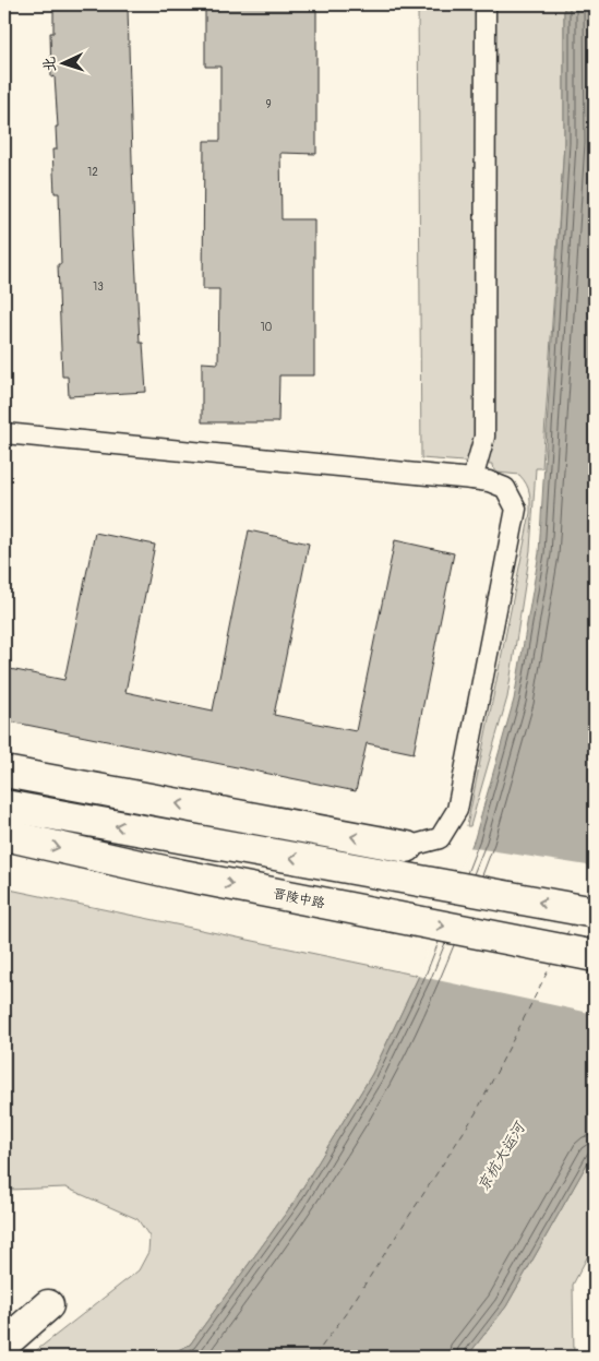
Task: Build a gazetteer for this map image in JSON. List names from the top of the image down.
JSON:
{
  "streets": {
    "main road": ["晋陵中路"]
  },
  "water": ["京杭大运河"],
  "house_numbers": [
    "9",
    "12",
    "13",
    "10"
  ],
  "north": "left"
}
